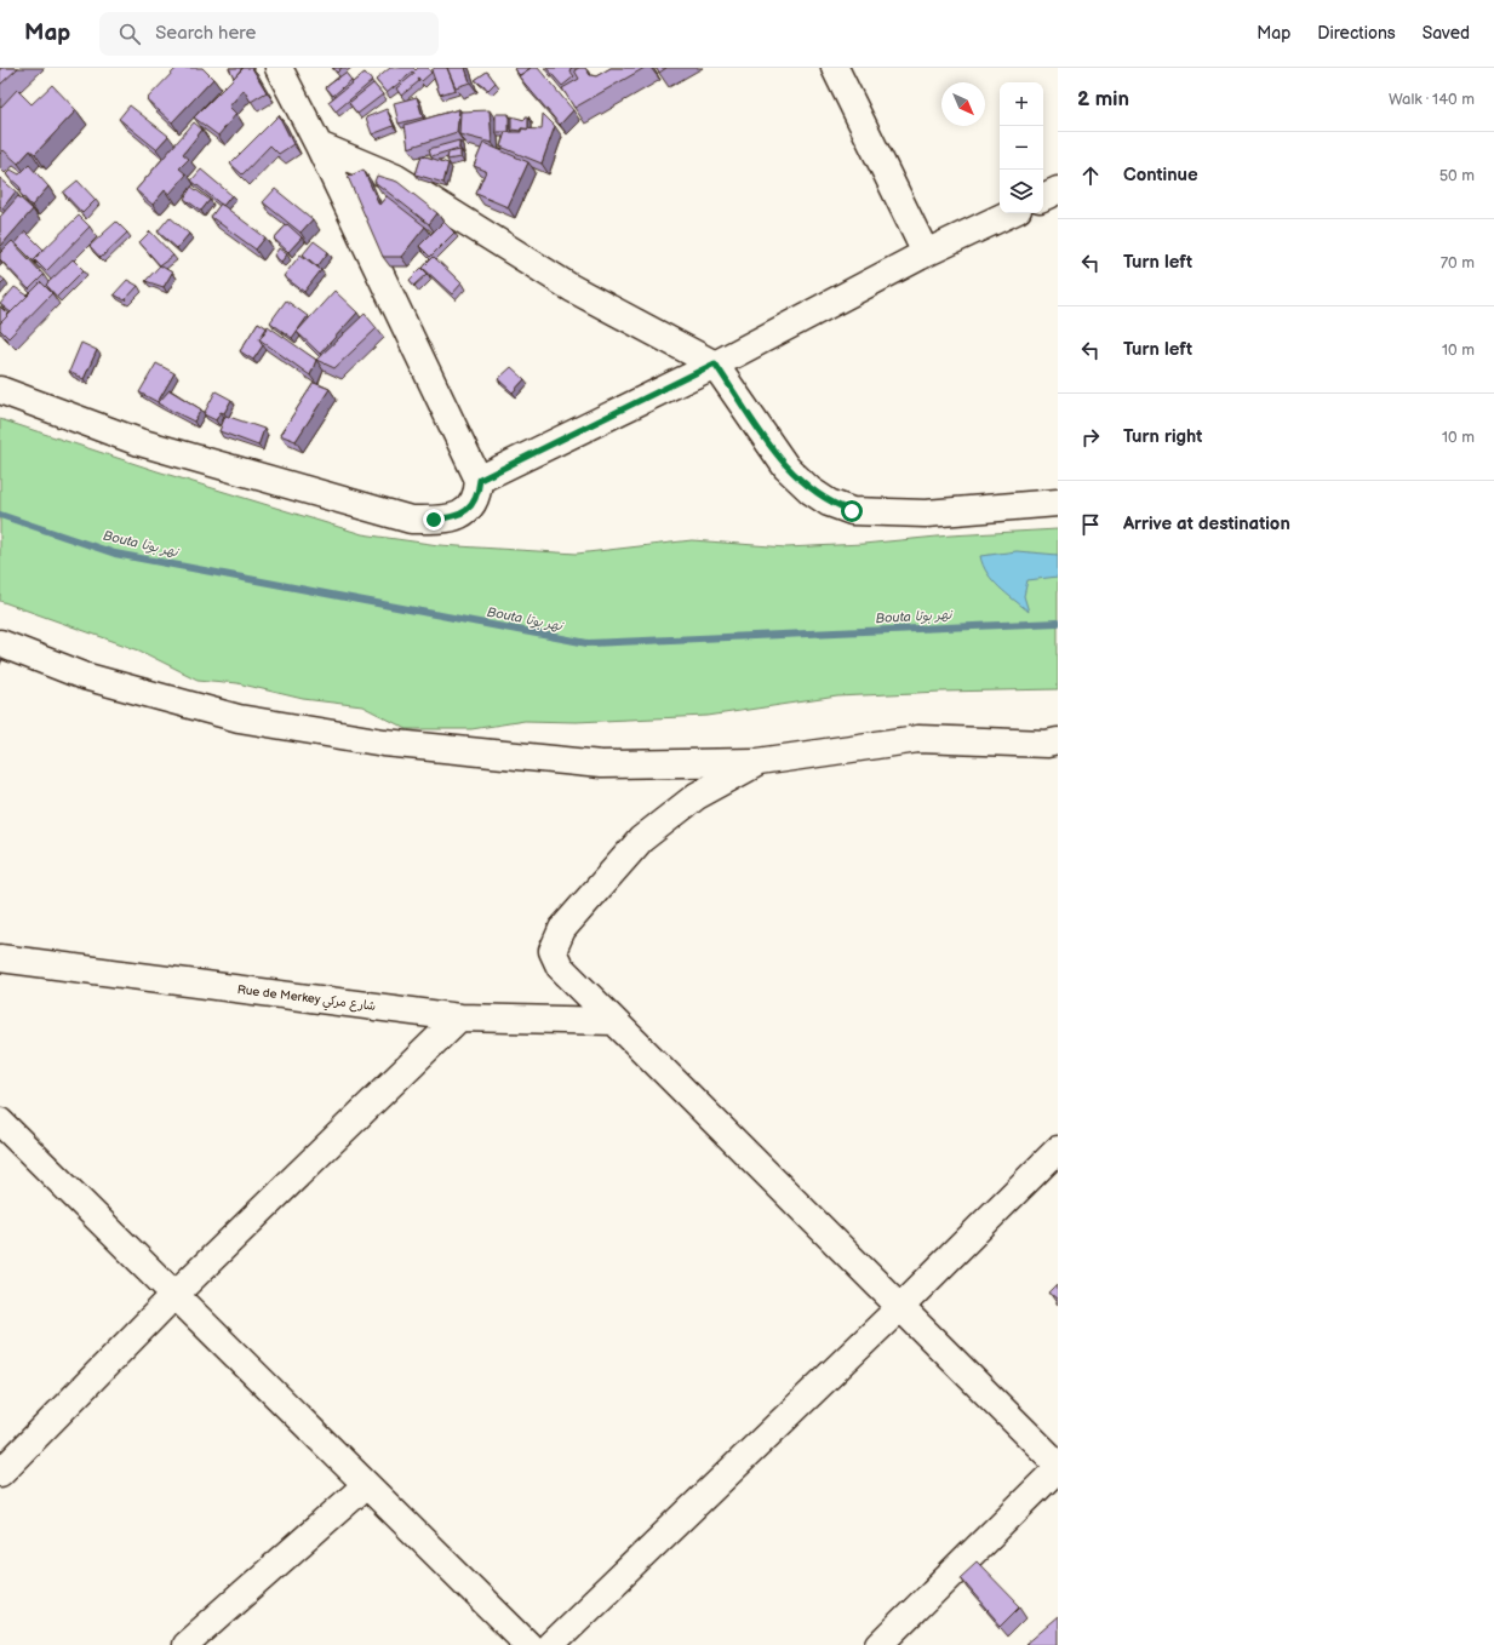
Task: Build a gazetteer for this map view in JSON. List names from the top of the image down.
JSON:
{
  "streets": {
    "street": ["Rue de Merkey شارع مركي"]
  },
  "water": ["Bouta نهر بوتا"],
  "north": "bottom right",
  "page": {
    "header": "Map",
    "search": "Search here",
    "nav": ["Map", "Directions", "Saved"],
    "heading": ["2 min", "Walk · 140 m"],
    "map_buttons": ["+", "−"],
    "list": [
      ["Continue", "50 m"],
      ["Turn left", "70 m"],
      ["Turn left", "10 m"],
      ["Turn right", "10 m"],
      "Arrive at destination"
    ]
  }
}
